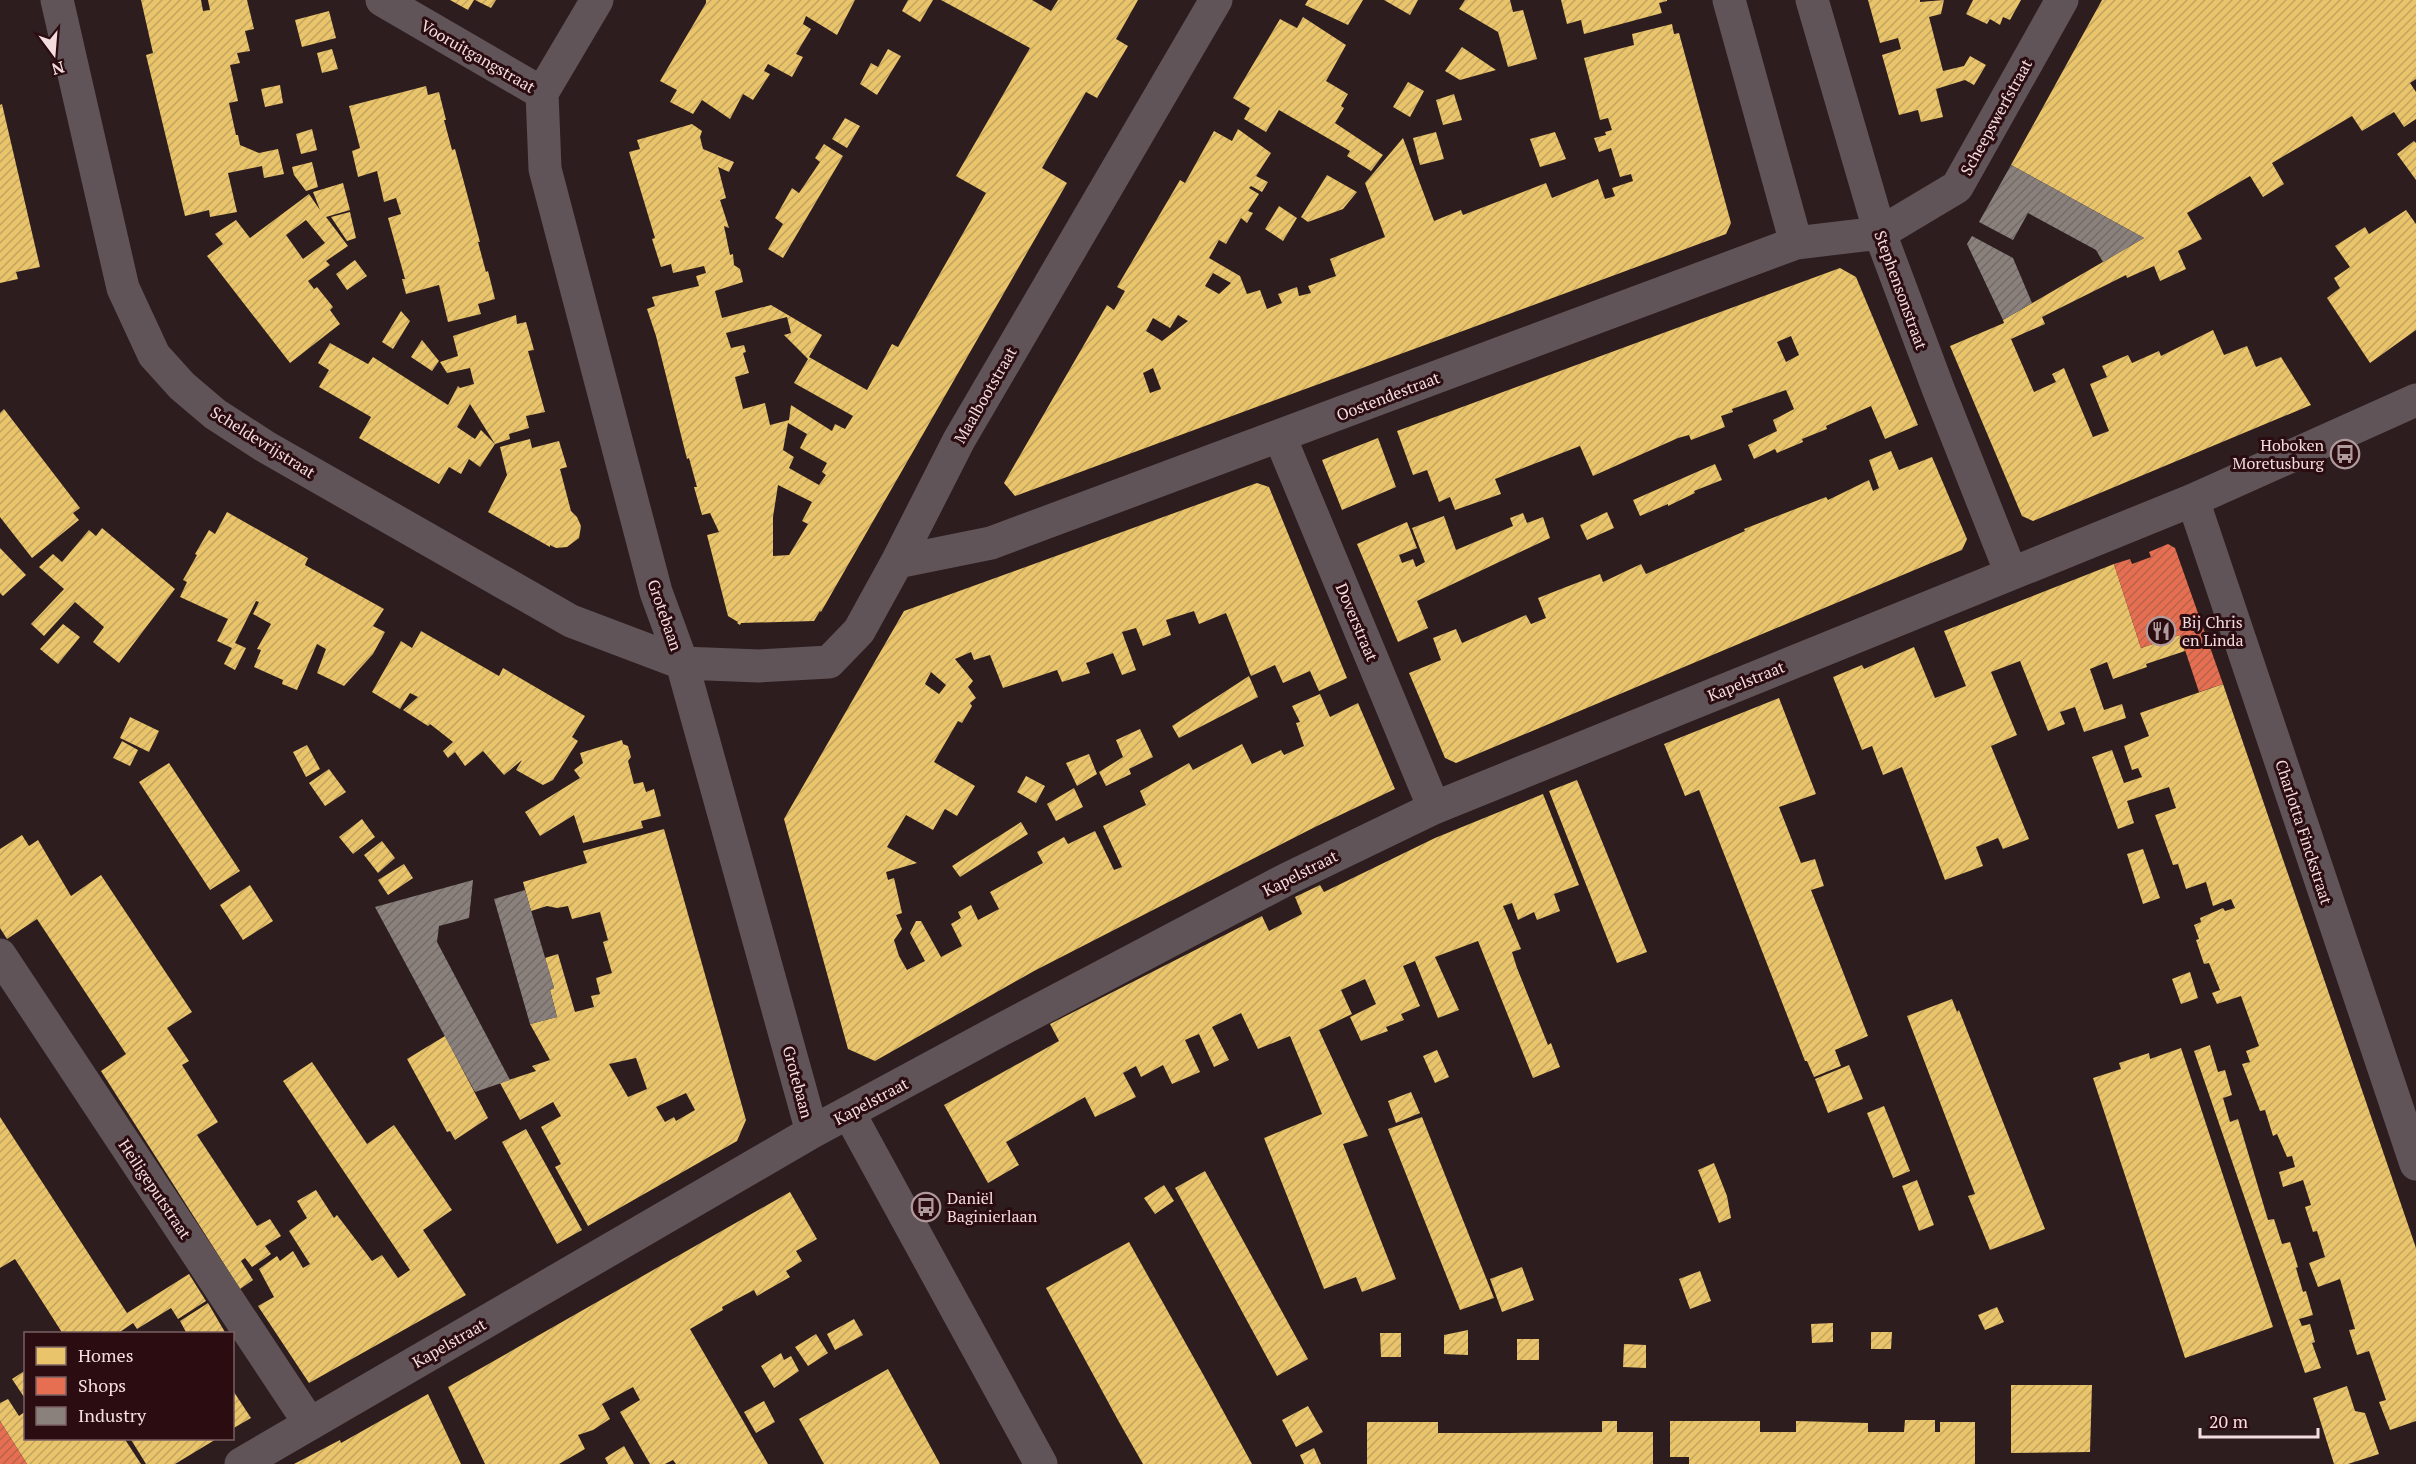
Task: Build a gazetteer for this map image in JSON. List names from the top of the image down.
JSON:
{
  "streets": {
    "street": [
      "Vooruitgangstraat",
      "Scheepswerfstraat",
      "Stephensonstraat",
      "Maalbootstraat",
      "Oostendestraat",
      "Scheldevrijstraat",
      "Grotebaan",
      "Doverstraat",
      "Kapelstraat",
      "Charlotta Finckstraat",
      "Heiligeputstraat"
    ]
  },
  "crossings": [
    ["Vooruitgangstraat", "Grotebaan"],
    ["Scheepswerfstraat", "Stephensonstraat"],
    ["Scheepswerfstraat", "Oostendestraat"],
    ["Stephensonstraat", "Oostendestraat"],
    ["Stephensonstraat", "Kapelstraat"],
    ["Maalbootstraat", "Oostendestraat"],
    ["Maalbootstraat", "Scheldevrijstraat"],
    ["Maalbootstraat", "Grotebaan"],
    ["Oostendestraat", "Doverstraat"],
    ["Scheldevrijstraat", "Grotebaan"],
    ["Grotebaan", "Kapelstraat"],
    ["Doverstraat", "Kapelstraat"],
    ["Kapelstraat", "Charlotta Finckstraat"],
    ["Kapelstraat", "Heiligeputstraat"]
  ],
  "places": {
    "bus stop": ["Hoboken Moretusburg", "Daniël Baginierlaan"],
    "restaurant": ["Bij Chris en Linda"]
  },
  "legend": ["Homes", "Shops", "Industry"],
  "scale_bar": "20 m",
  "north": "bottom"
}
